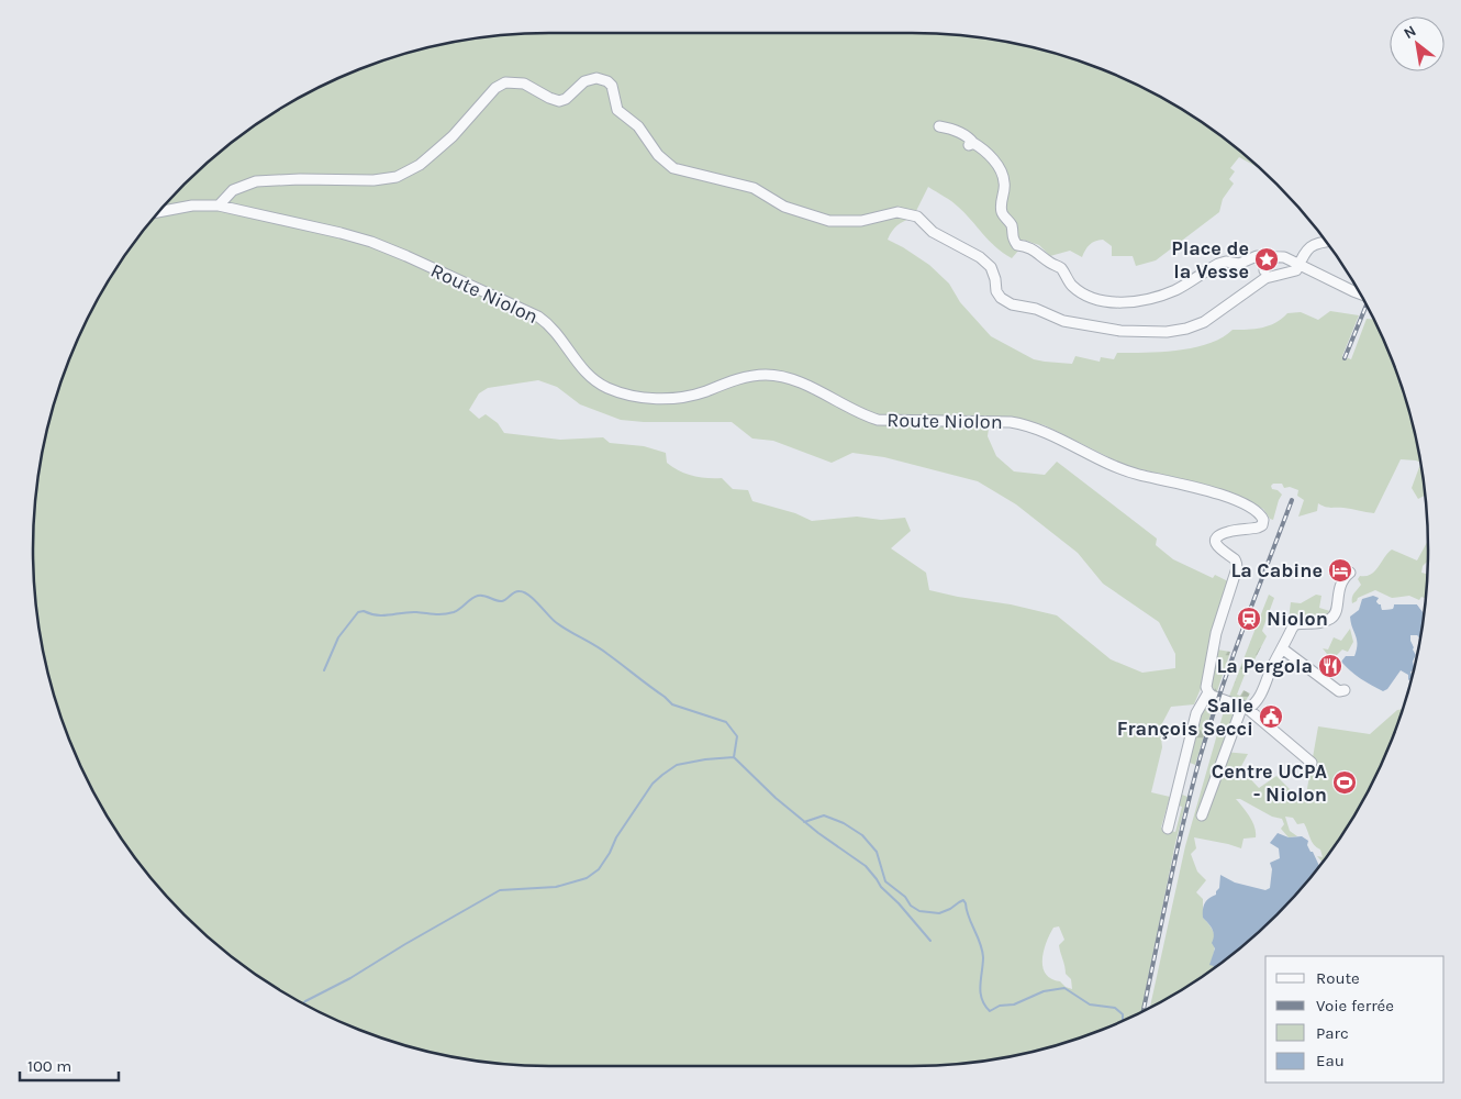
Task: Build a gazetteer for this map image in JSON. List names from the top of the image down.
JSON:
{
  "streets": {
    "street": ["Route Niolon"]
  },
  "places": {
    "place": ["Place de la Vesse"],
    "hotel": ["La Cabine"],
    "station": ["Niolon"],
    "restaurant": ["La Pergola"],
    "public building": ["Salle François Secci"],
    "sports": ["Centre UCPA - Niolon"]
  },
  "legend": [
    "Route",
    "Voie ferrée",
    "Parc",
    "Eau"
  ],
  "scale_bar": "100 m",
  "north": "top left"
}
